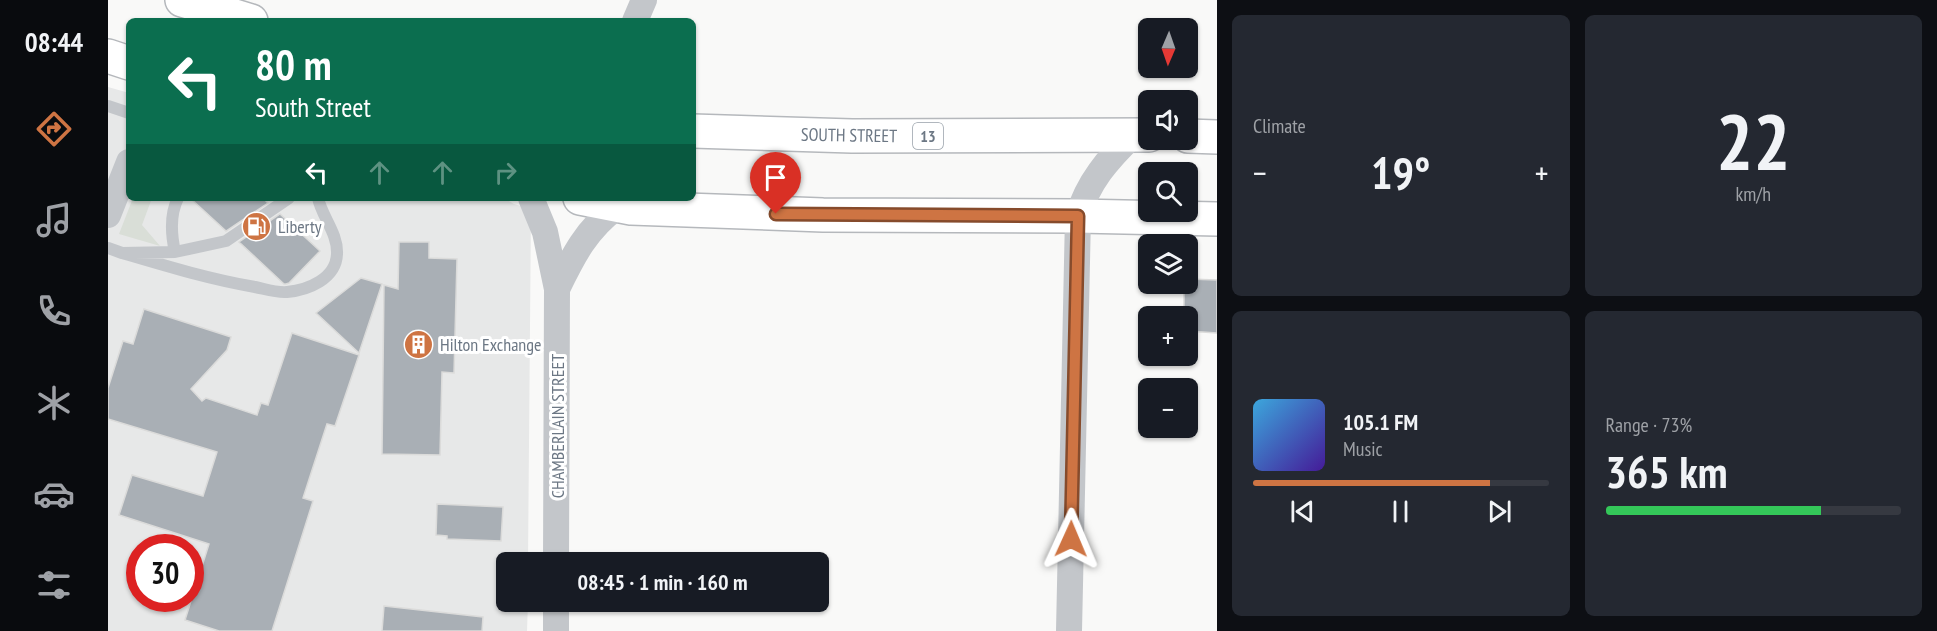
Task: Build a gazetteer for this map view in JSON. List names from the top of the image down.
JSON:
{
  "streets": {
    "main road": ["SOUTH STREET", "13"],
    "street": ["CHAMBERLAIN STREET"]
  },
  "places": {
    "fuel station": ["Liberty"],
    "building": ["Hilton Exchange"]
  },
  "north": "bottom",
  "page": {
    "tabs": "08:44",
    "tile": [
      "Climate",
      ["22", "km/h"],
      ["Range · 73%", "365 km"]
    ],
    "map_buttons": ["+", "−"],
    "turn": ["80 m", "South Street"],
    "heat": ["−", "19°", "+"],
    "song": ["105.1 FM", "Music"],
    "limit": "30",
    "trip": "08:45 · 1 min · 160 m"
  }
}
